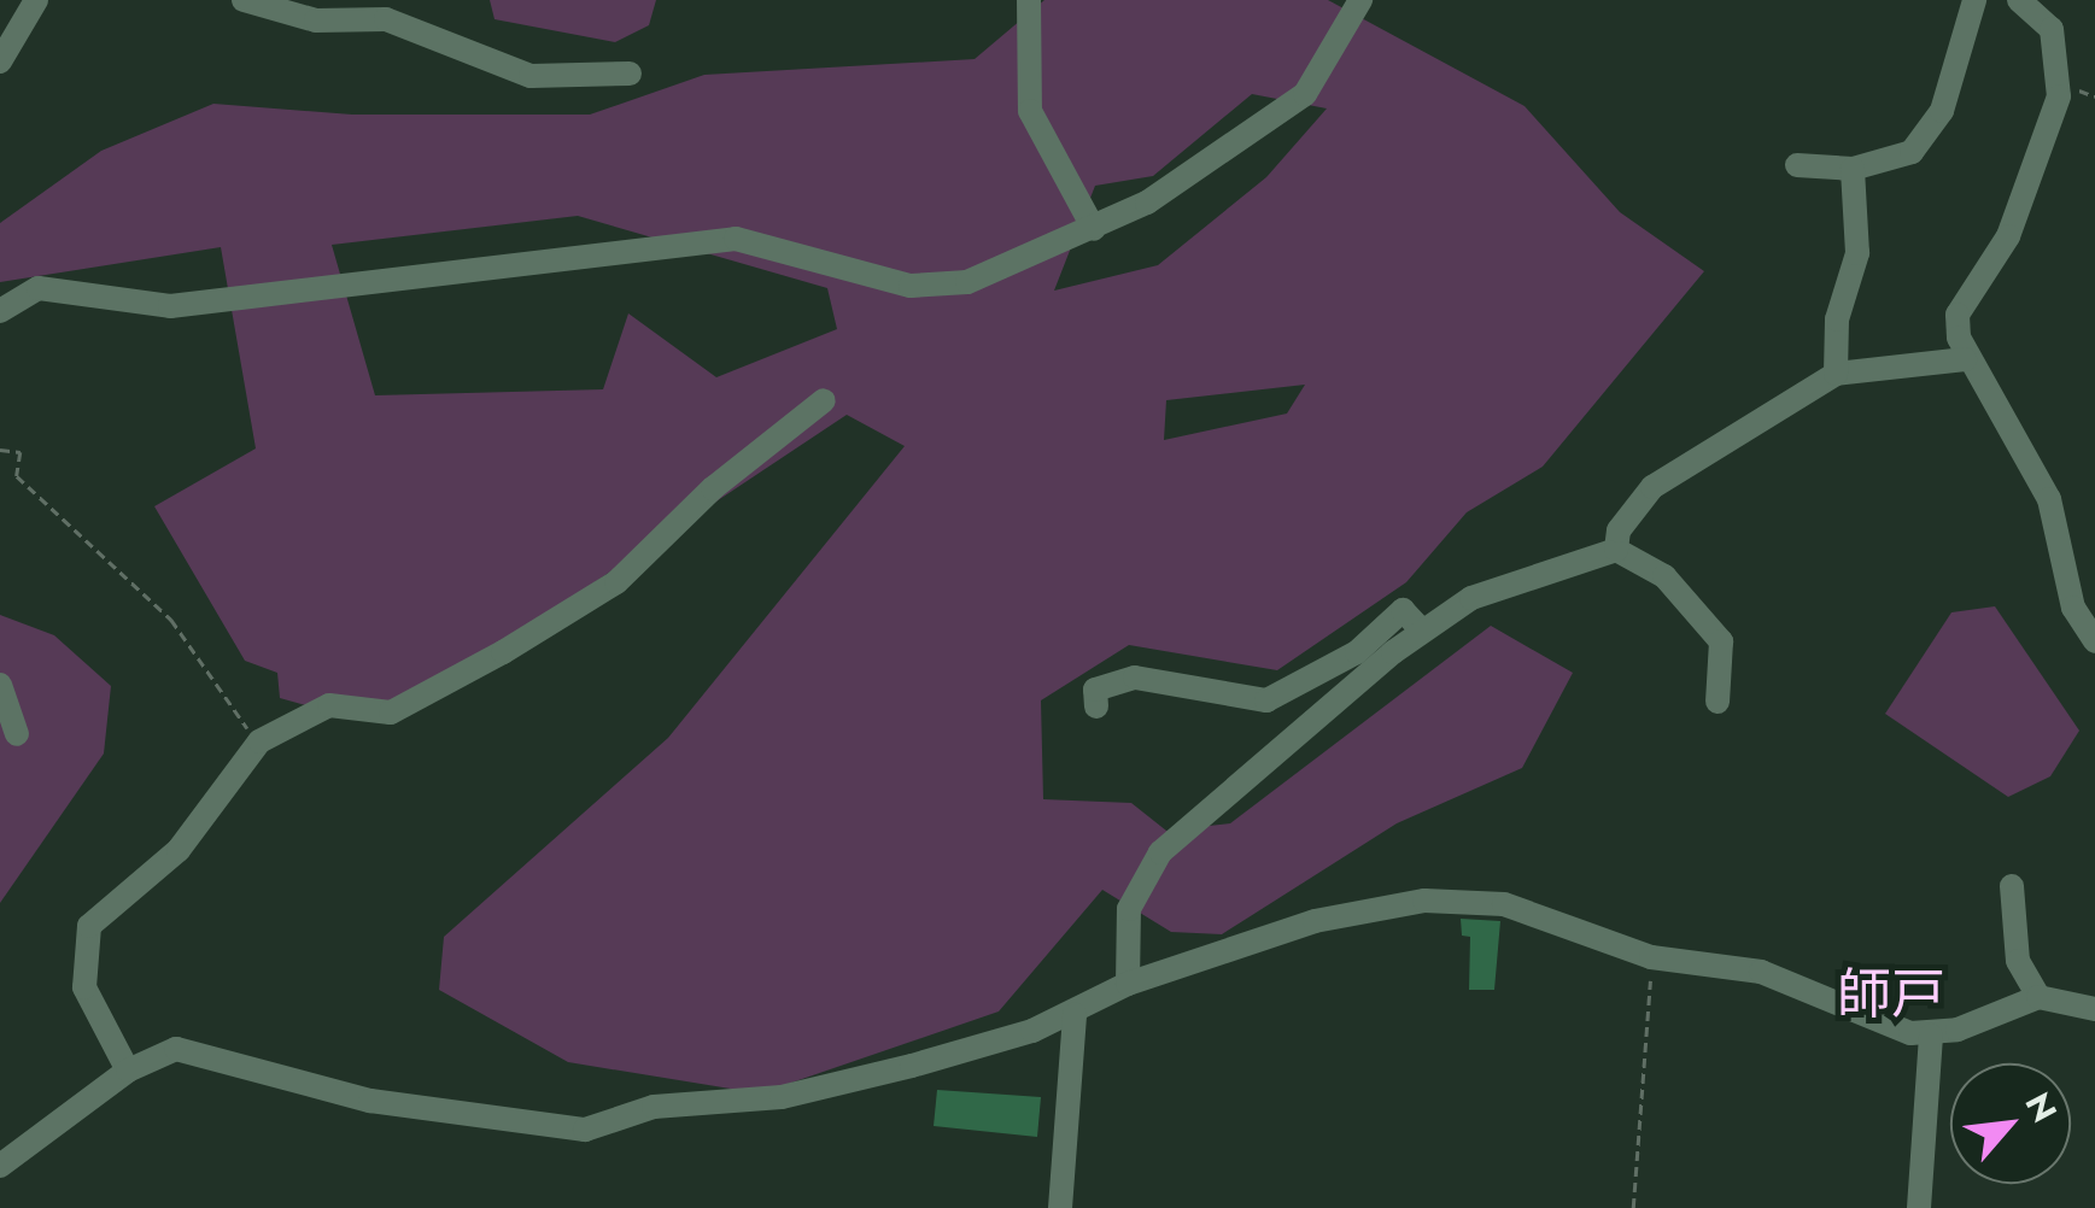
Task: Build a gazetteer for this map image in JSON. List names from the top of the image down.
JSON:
{
  "districts": ["師戸"],
  "north": "top right"
}
